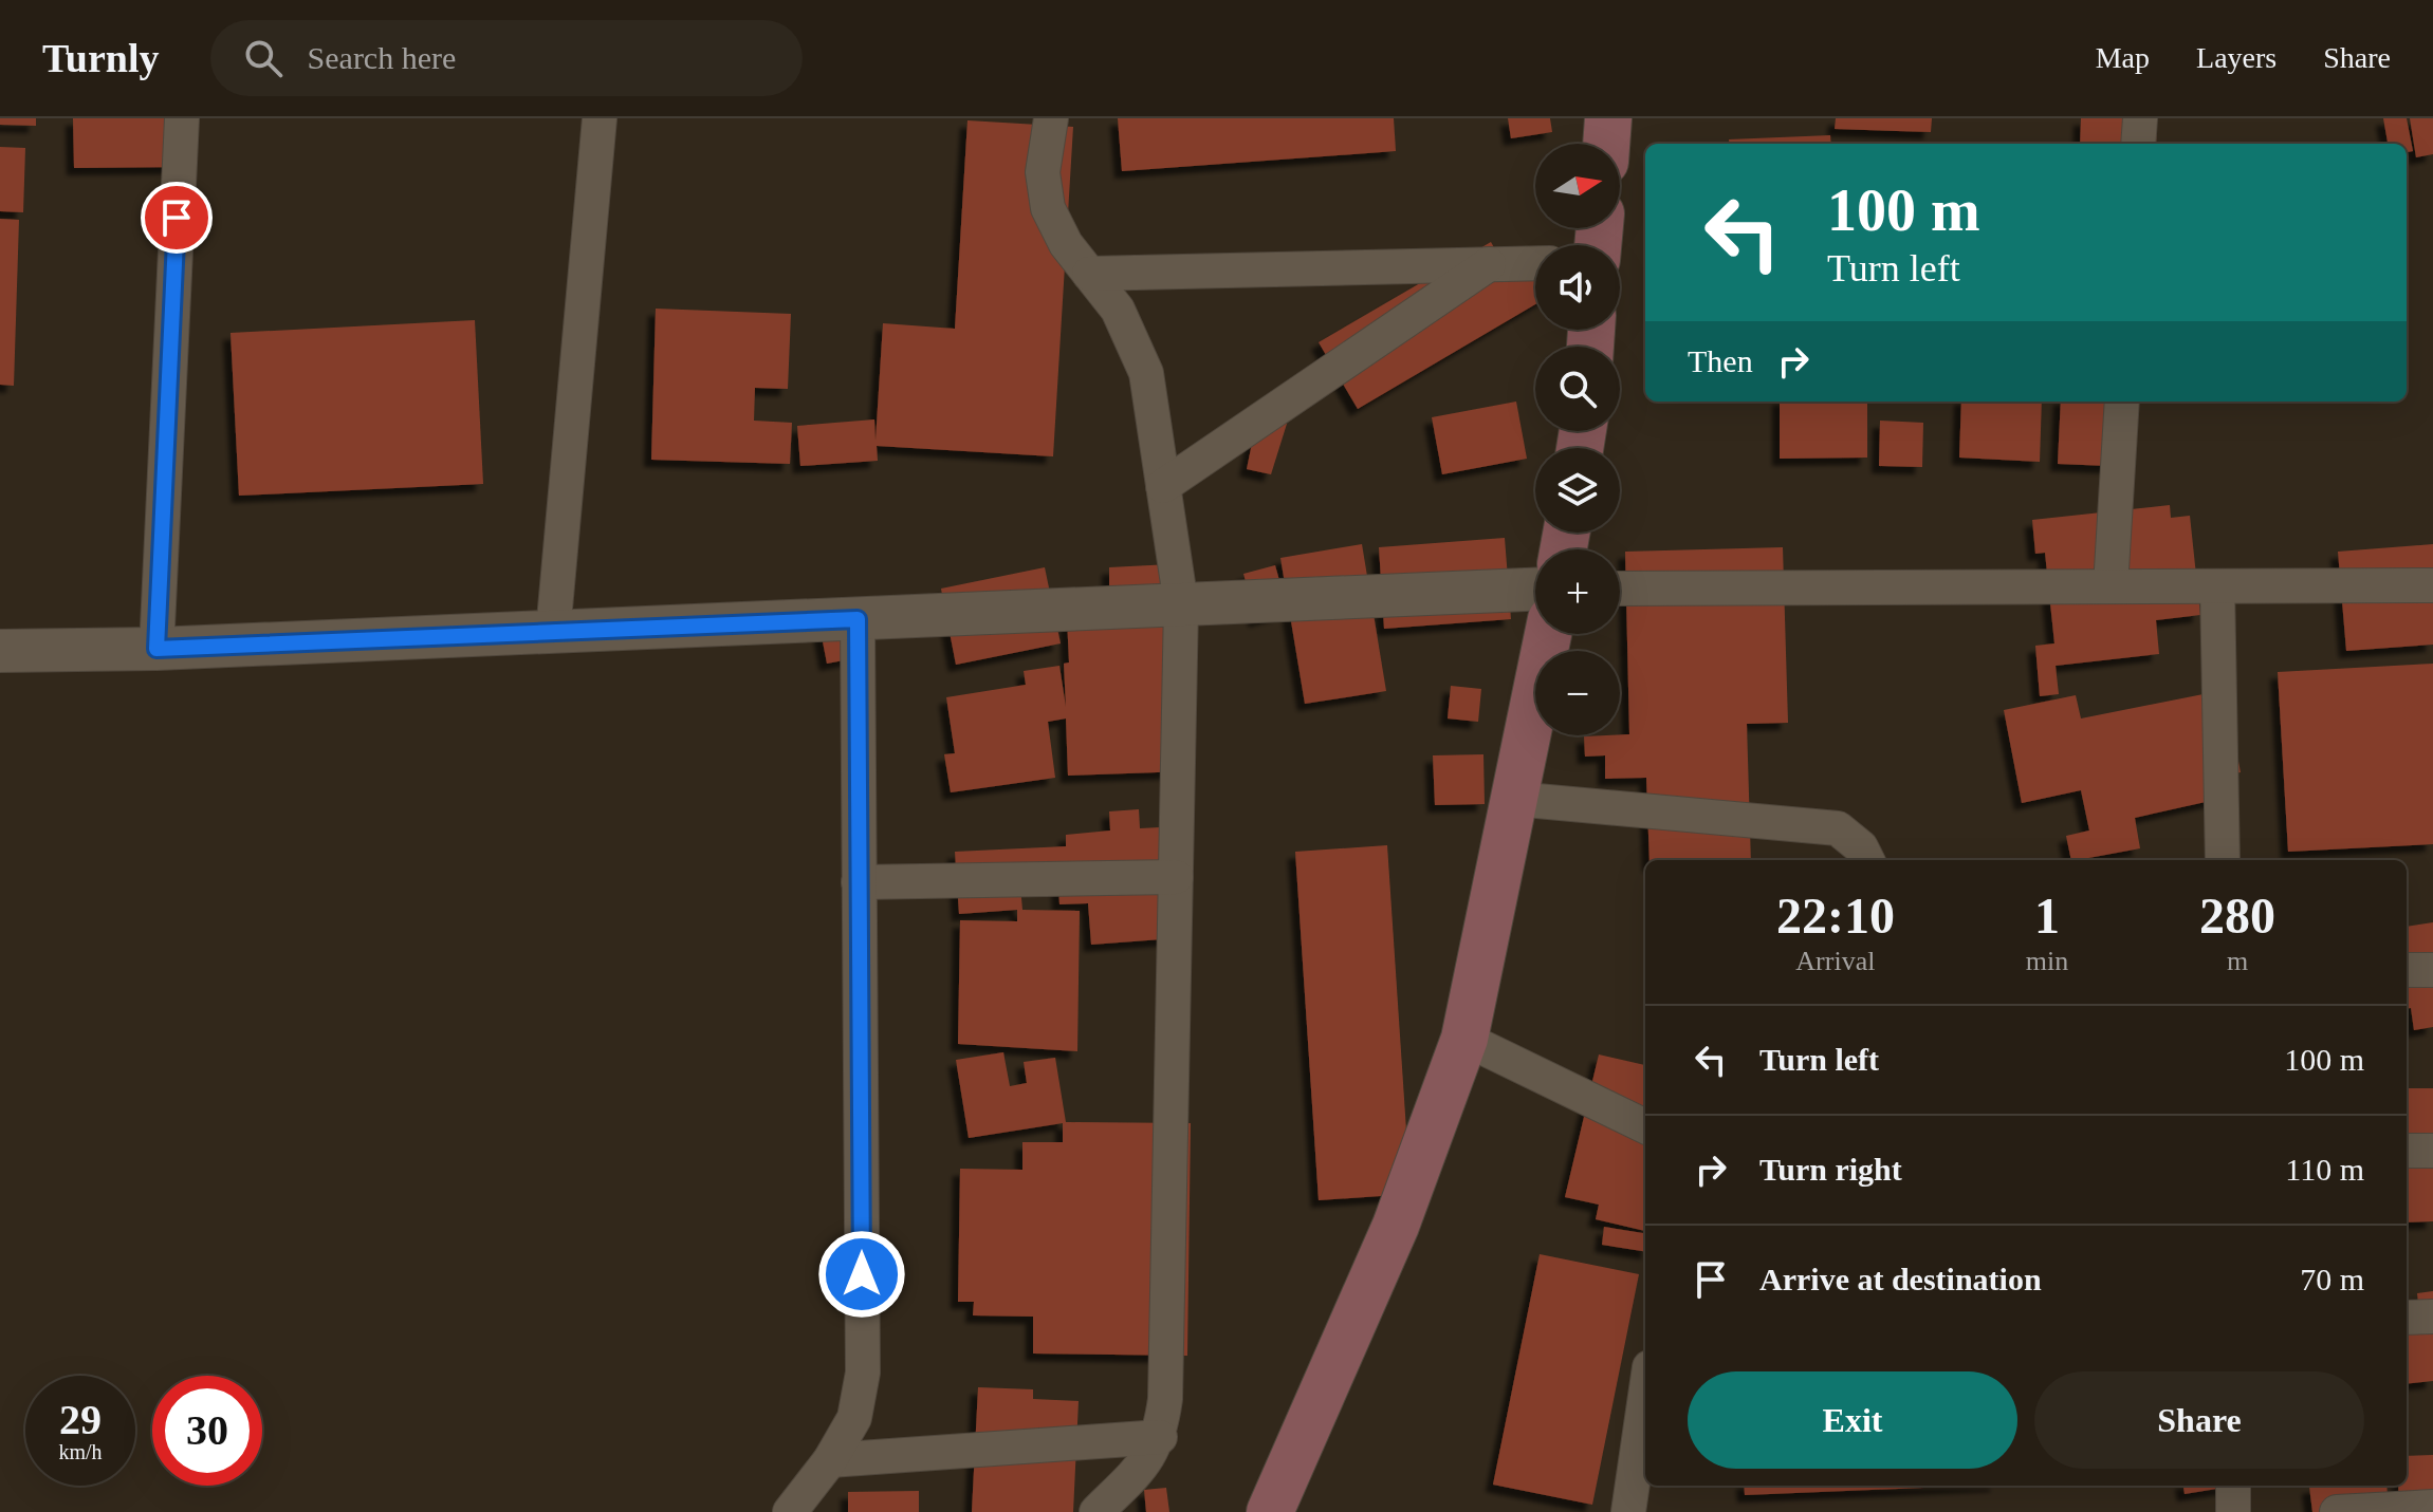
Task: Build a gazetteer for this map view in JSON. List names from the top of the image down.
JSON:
{
  "north": "right",
  "page": {
    "header": "Turnly",
    "search": "Search here",
    "nav": ["Map", "Layers", "Share"],
    "map_buttons": ["+", "−"],
    "turn": ["100 m", "Turn left"],
    "then": "Then",
    "eta": [
      "22:10",
      "Arrival",
      "1",
      "min",
      "280",
      "m"
    ],
    "list": [
      {
        "name": "Turn left",
        "value": "100 m"
      },
      {
        "name": "Turn right",
        "value": "110 m"
      },
      {
        "name": "Arrive at destination",
        "value": "70 m"
      }
    ],
    "buttons": ["Exit", "Share"],
    "speed": "29 km/h",
    "limit": "30"
  }
}
